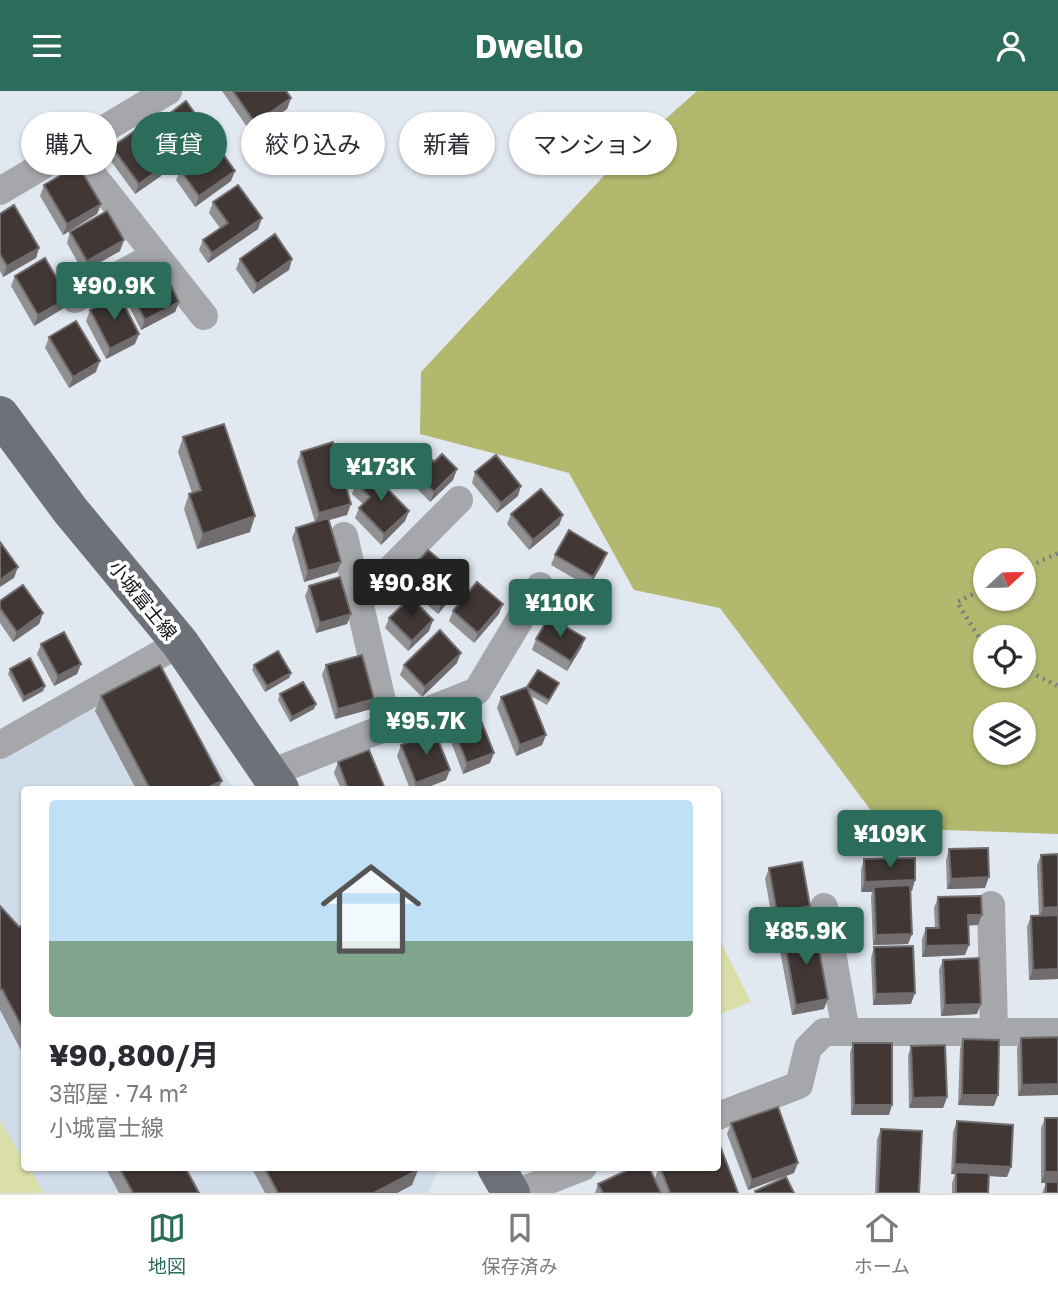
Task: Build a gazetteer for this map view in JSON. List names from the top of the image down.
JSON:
{
  "streets": {
    "main road": ["小城富士線"]
  },
  "north": "right",
  "page": {
    "header": "Dwello",
    "chip": [
      "購入",
      "賃貸",
      "絞り込み",
      "新着",
      "マンション"
    ],
    "price": [
      "¥90.9K",
      "¥173K",
      "¥90.8K",
      "¥110K",
      "¥95.7K",
      "¥109K",
      "¥85.9K"
    ],
    "list": [
      {
        "name": "¥90,800/月",
        "note": "3部屋 · 74 m² · 小城富士線"
      }
    ],
    "tabs": ["地図", "保存済み", "ホーム"]
  }
}
